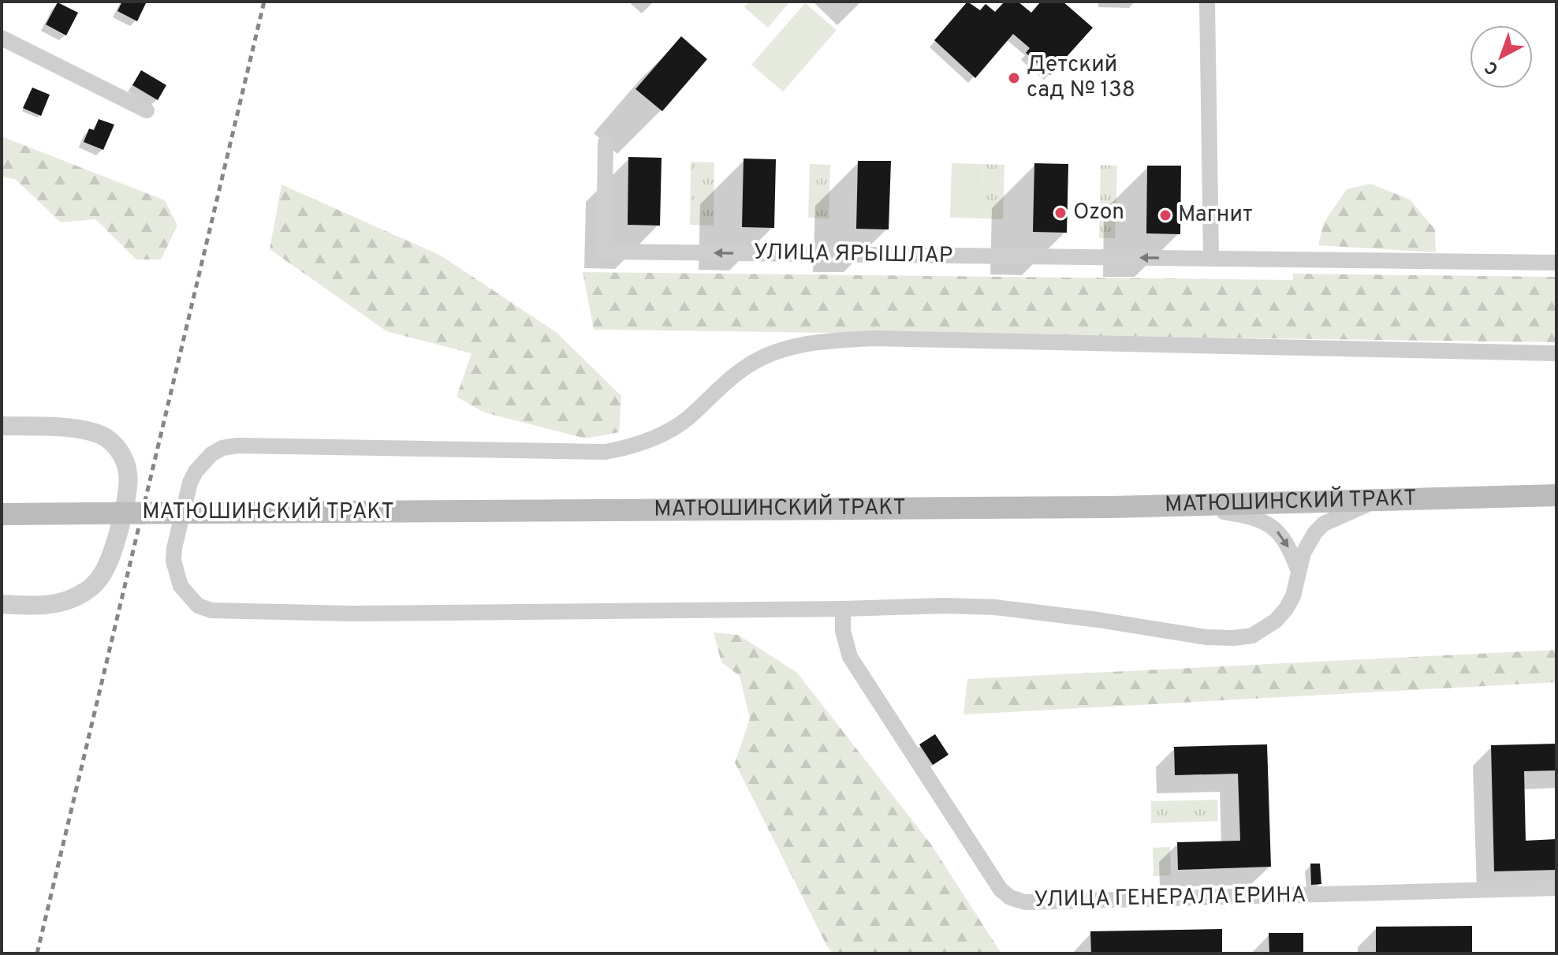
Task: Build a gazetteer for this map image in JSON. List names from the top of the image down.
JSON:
{
  "streets": {
    "main road": ["МАТЮШИНСКИЙ ТРАКТ"],
    "street": ["УЛИЦА ЯРЫШЛАР", "УЛИЦА ГЕНЕРАЛА ЕРИНА"]
  },
  "one_way": ["УЛИЦА ЯРЫШЛАР"],
  "places": ["Детский сад № 138", "Ozon", "Магнит"],
  "north": "bottom left"
}
